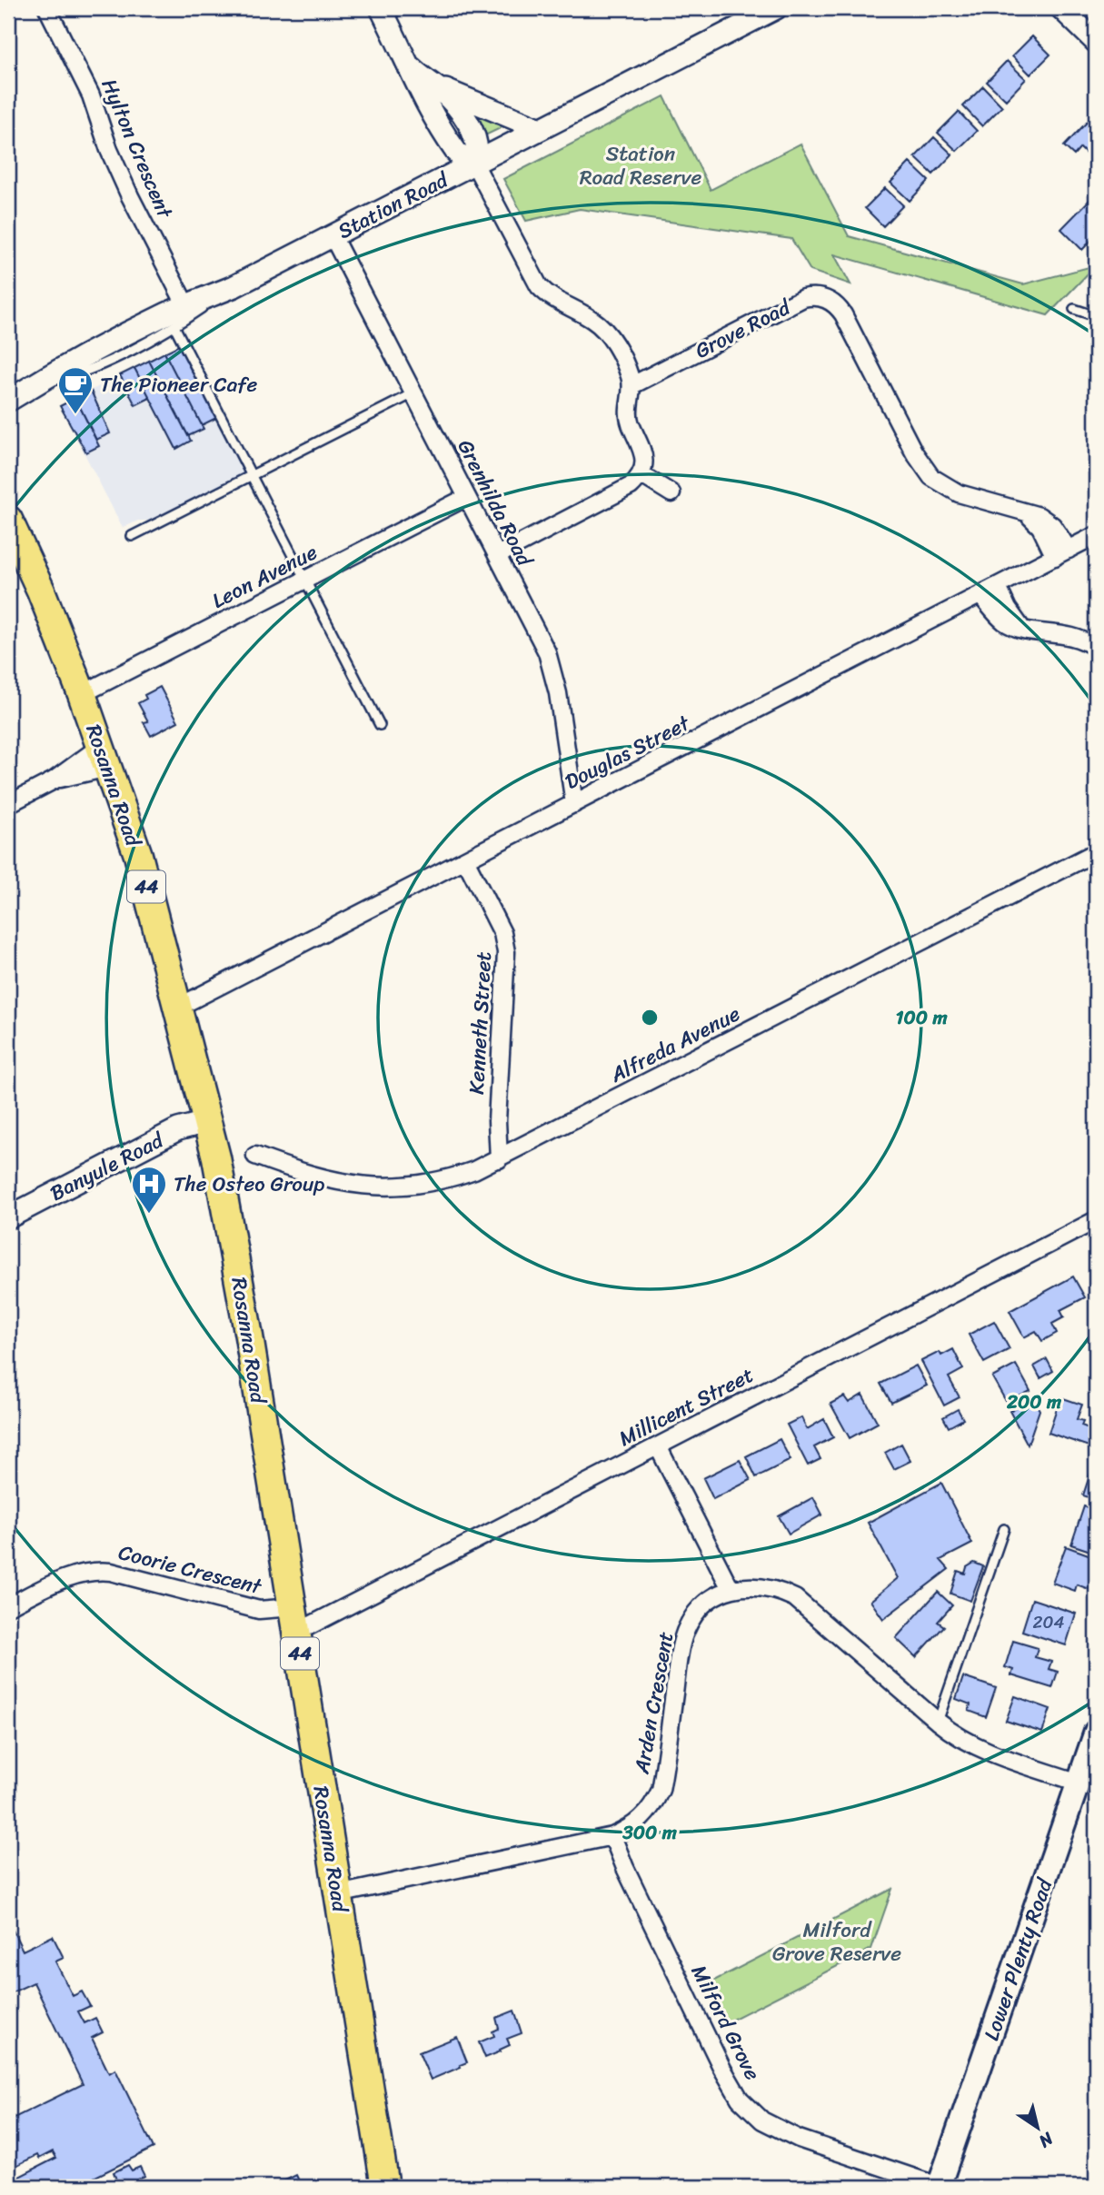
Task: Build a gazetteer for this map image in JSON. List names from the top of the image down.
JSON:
{
  "streets": {
    "highway": ["Rosanna Road", "44"],
    "main road": ["Lower Plenty Road"],
    "street": [
      "Hylton Crescent",
      "Station Road",
      "Grove Road",
      "Grenhilda Road",
      "Leon Avenue",
      "Douglas Street",
      "Kenneth Street",
      "Alfreda Avenue",
      "Banyule Road",
      "Millicent Street",
      "Coorie Crescent",
      "Arden Crescent",
      "Milford Grove"
    ]
  },
  "crossings": [
    ["Hylton Crescent", "Station Road"],
    ["Station Road", "Grenhilda Road"],
    ["Grove Road", "Douglas Street"],
    ["Grenhilda Road", "Leon Avenue"],
    ["Grenhilda Road", "Douglas Street"],
    ["Leon Avenue", "Rosanna Road"],
    ["Douglas Street", "Rosanna Road"],
    ["Douglas Street", "Kenneth Street"],
    ["Rosanna Road", "Banyule Road"],
    ["Rosanna Road", "Millicent Street"],
    ["Rosanna Road", "Coorie Crescent"],
    ["Rosanna Road", "Arden Crescent"],
    ["Kenneth Street", "Alfreda Avenue"],
    ["Millicent Street", "Coorie Crescent"],
    ["Arden Crescent", "Lower Plenty Road"],
    ["Arden Crescent", "Milford Grove"],
    ["Lower Plenty Road", "Milford Grove"]
  ],
  "parks": ["Station Road Reserve", "Milford Grove Reserve"],
  "places": {
    "cafe": ["The Pioneer Cafe"],
    "hospital": ["The Osteo Group"]
  },
  "house_numbers": ["204"],
  "north": "bottom right",
  "rings": ["100 m", "200 m", "300 m"]
}
